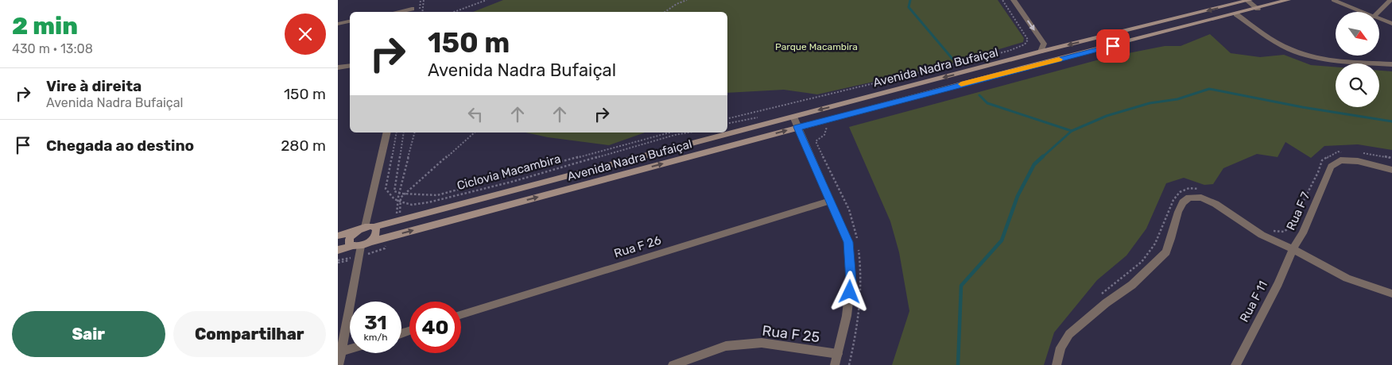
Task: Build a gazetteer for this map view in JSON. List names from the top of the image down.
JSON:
{
  "streets": {
    "main road": ["Avenida Nadra Bufaiçal"],
    "street": [
      "Rua F 7",
      "Rua F 26",
      "Rua F 11",
      "Rua F 25"
    ],
    "path": ["Ciclovia Macambira"]
  },
  "crossings": [
    ["Rua F 7", "Rua F 11"]
  ],
  "parks": ["Parque Macambira"],
  "north": "bottom right",
  "page": {
    "heading": ["2 min", "430 m · 13:08"],
    "turn": ["150 m", "Avenida Nadra Bufaiçal"],
    "list": [
      {
        "name": "Vire à direita",
        "note": "Avenida Nadra Bufaiçal",
        "value": "150 m"
      },
      {
        "name": "Chegada ao destino",
        "value": "280 m"
      }
    ],
    "speed": "31 km/h",
    "limit": "40",
    "buttons": ["Sair", "Compartilhar"]
  }
}
